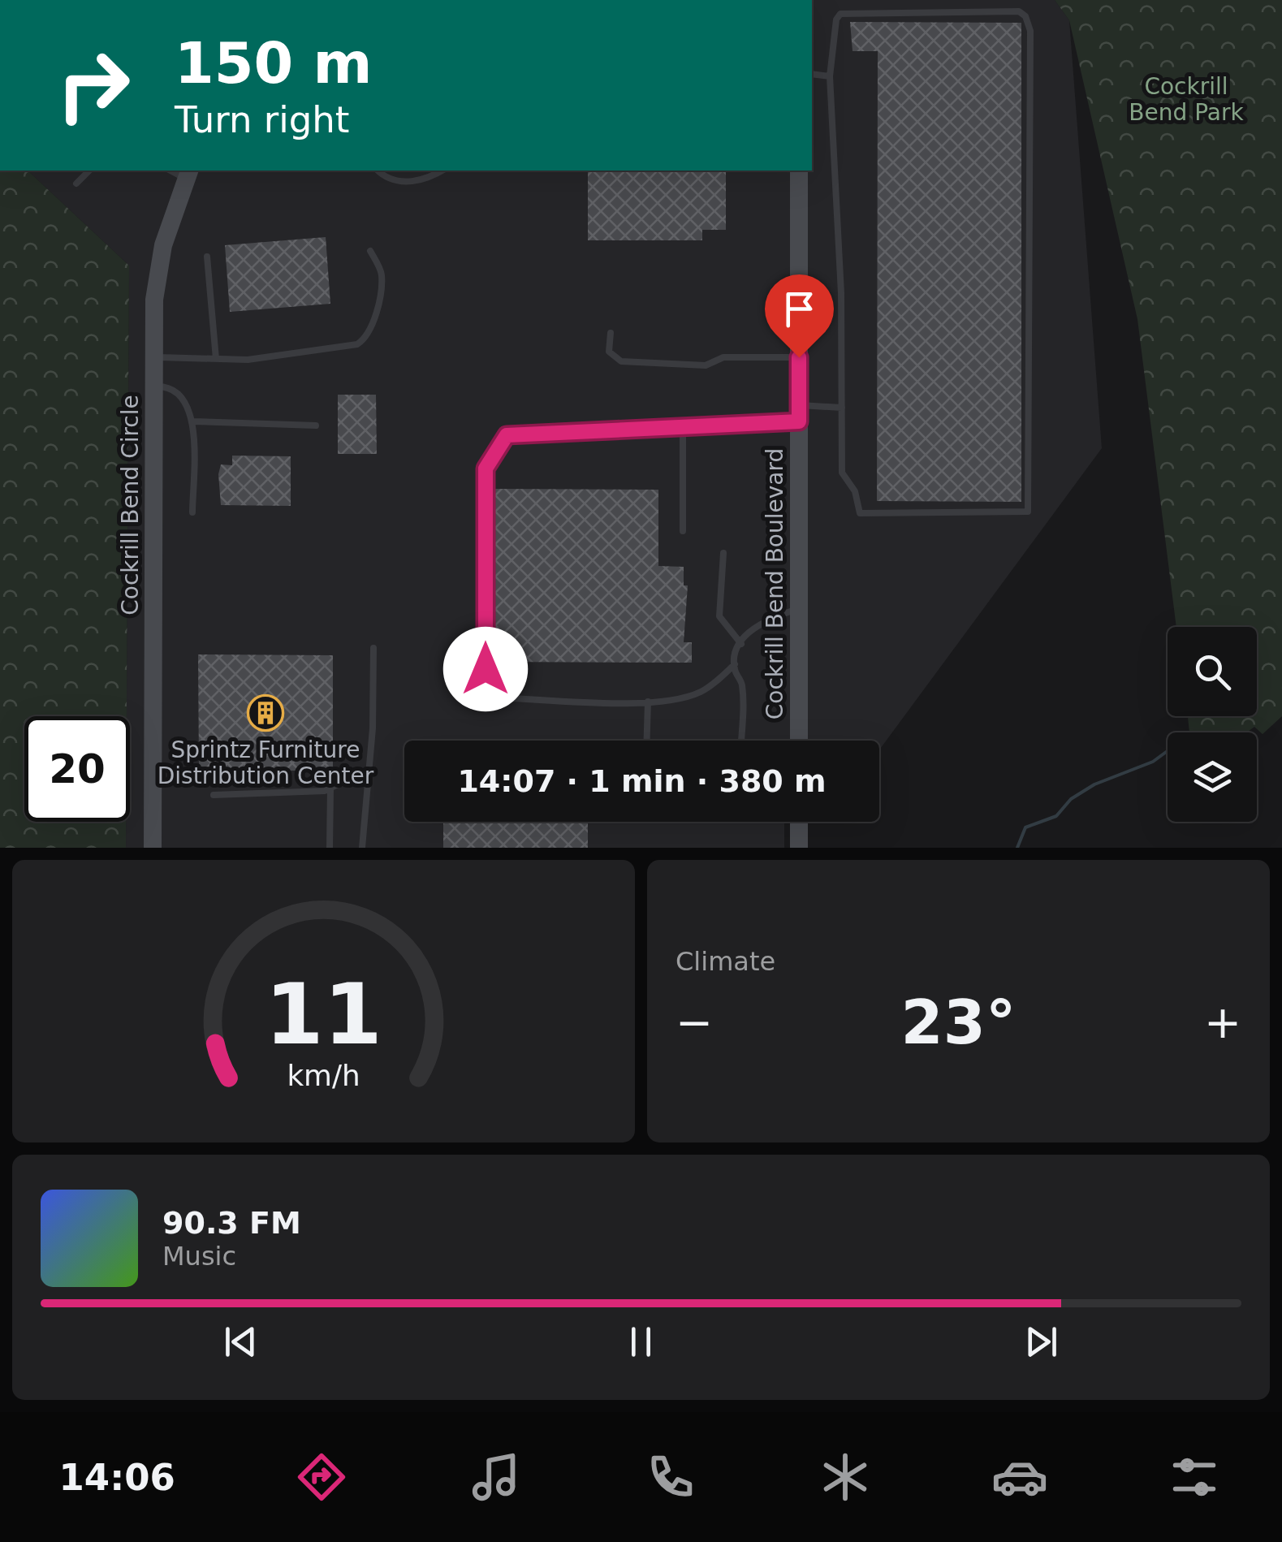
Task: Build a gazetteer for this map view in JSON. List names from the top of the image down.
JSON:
{
  "streets": {
    "street": ["Cockrill Bend Circle", "Cockrill Bend Boulevard"]
  },
  "parks": ["Cockrill Bend Park"],
  "places": {
    "building": ["Sprintz Furniture Distribution Center"]
  },
  "page": {
    "turn": ["150 m", "Turn right"],
    "limit": "20",
    "trip": "14:07 · 1 min · 380 m",
    "tile": "Climate",
    "heat": ["−", "23°", "+"],
    "song": ["90.3 FM", "Music"],
    "tabs": "14:06",
    "gauge": ["11", "km/h"]
  }
}
